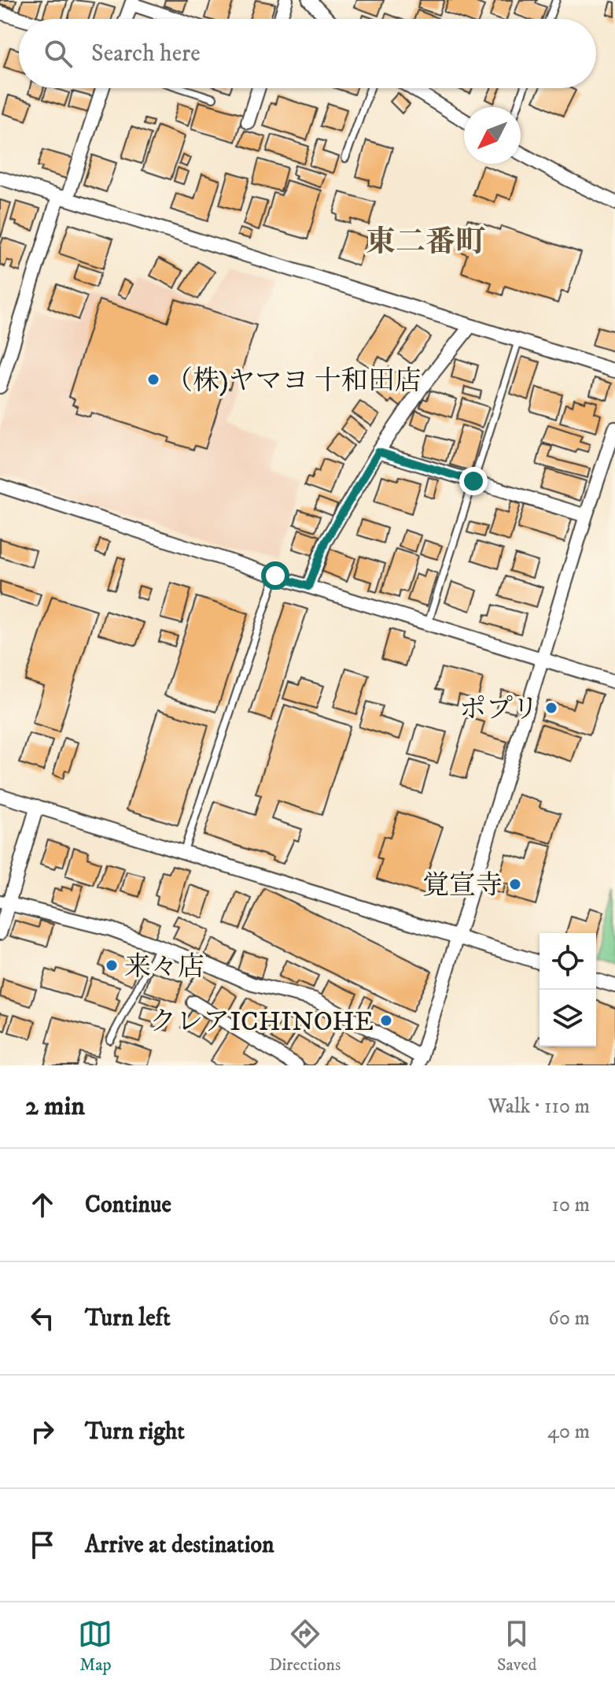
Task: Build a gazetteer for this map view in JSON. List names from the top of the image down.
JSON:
{
  "districts": ["東二番町"],
  "places": [
    "（株)ヤマヨ 十和田店",
    "ポプリ",
    "覚宣寺",
    "来々店",
    "クレアICHINOHE"
  ],
  "north": "bottom left",
  "page": {
    "search": "Search here",
    "heading": ["2 min", "Walk · 110 m"],
    "list": [
      ["Continue", "10 m"],
      ["Turn left", "60 m"],
      ["Turn right", "40 m"],
      "Arrive at destination"
    ],
    "nav": ["Map", "Directions", "Saved"]
  }
}
